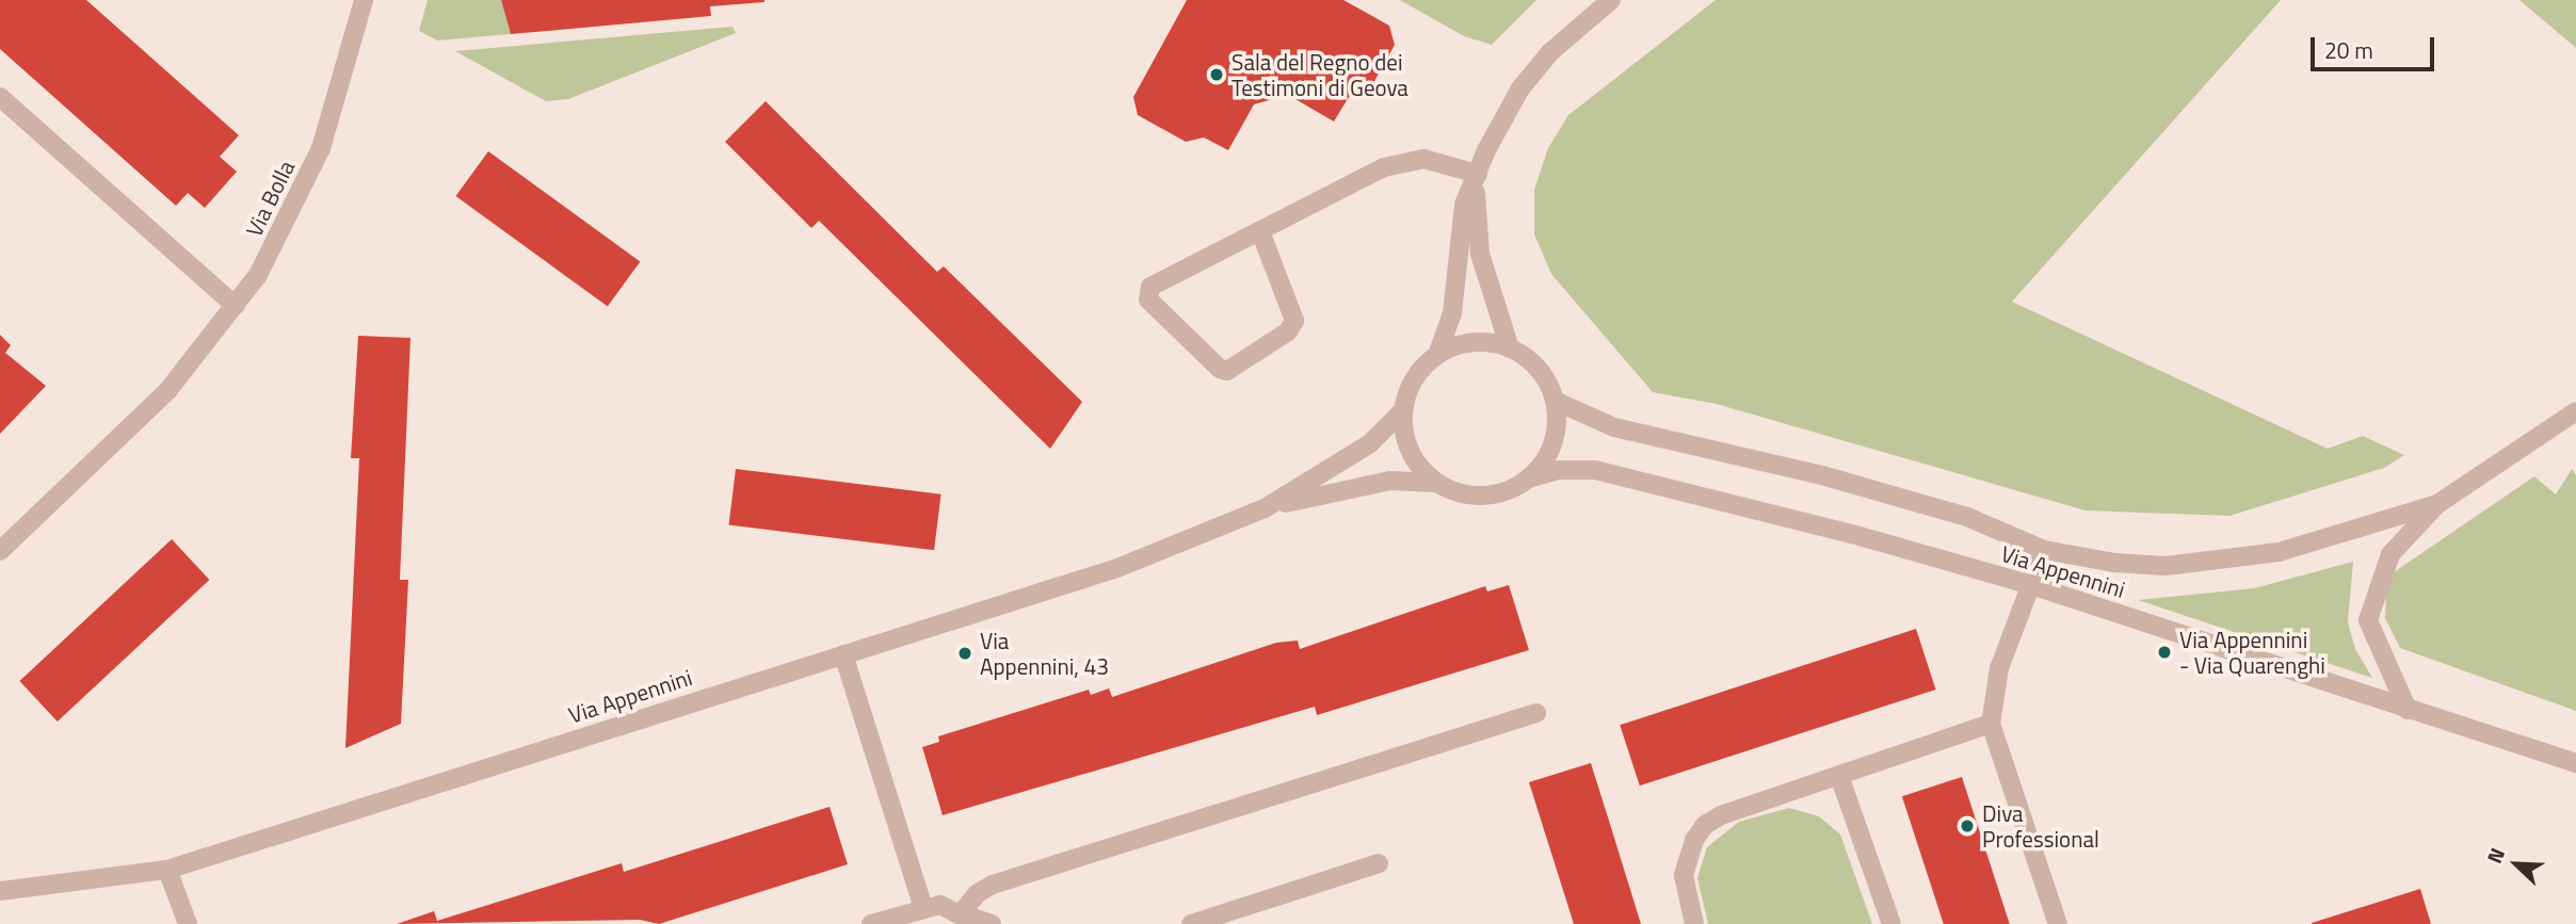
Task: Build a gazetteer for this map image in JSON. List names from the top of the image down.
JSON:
{
  "streets": {
    "street": ["Via Bolla", "Via Appennini"]
  },
  "places": [
    "Sala del Regno dei Testimoni di Geova",
    "Via Appennini - Via Quarenghi",
    "Via Appennini, 43",
    "Diva Professional"
  ],
  "scale_bar": "20 m",
  "north": "top left"
}
